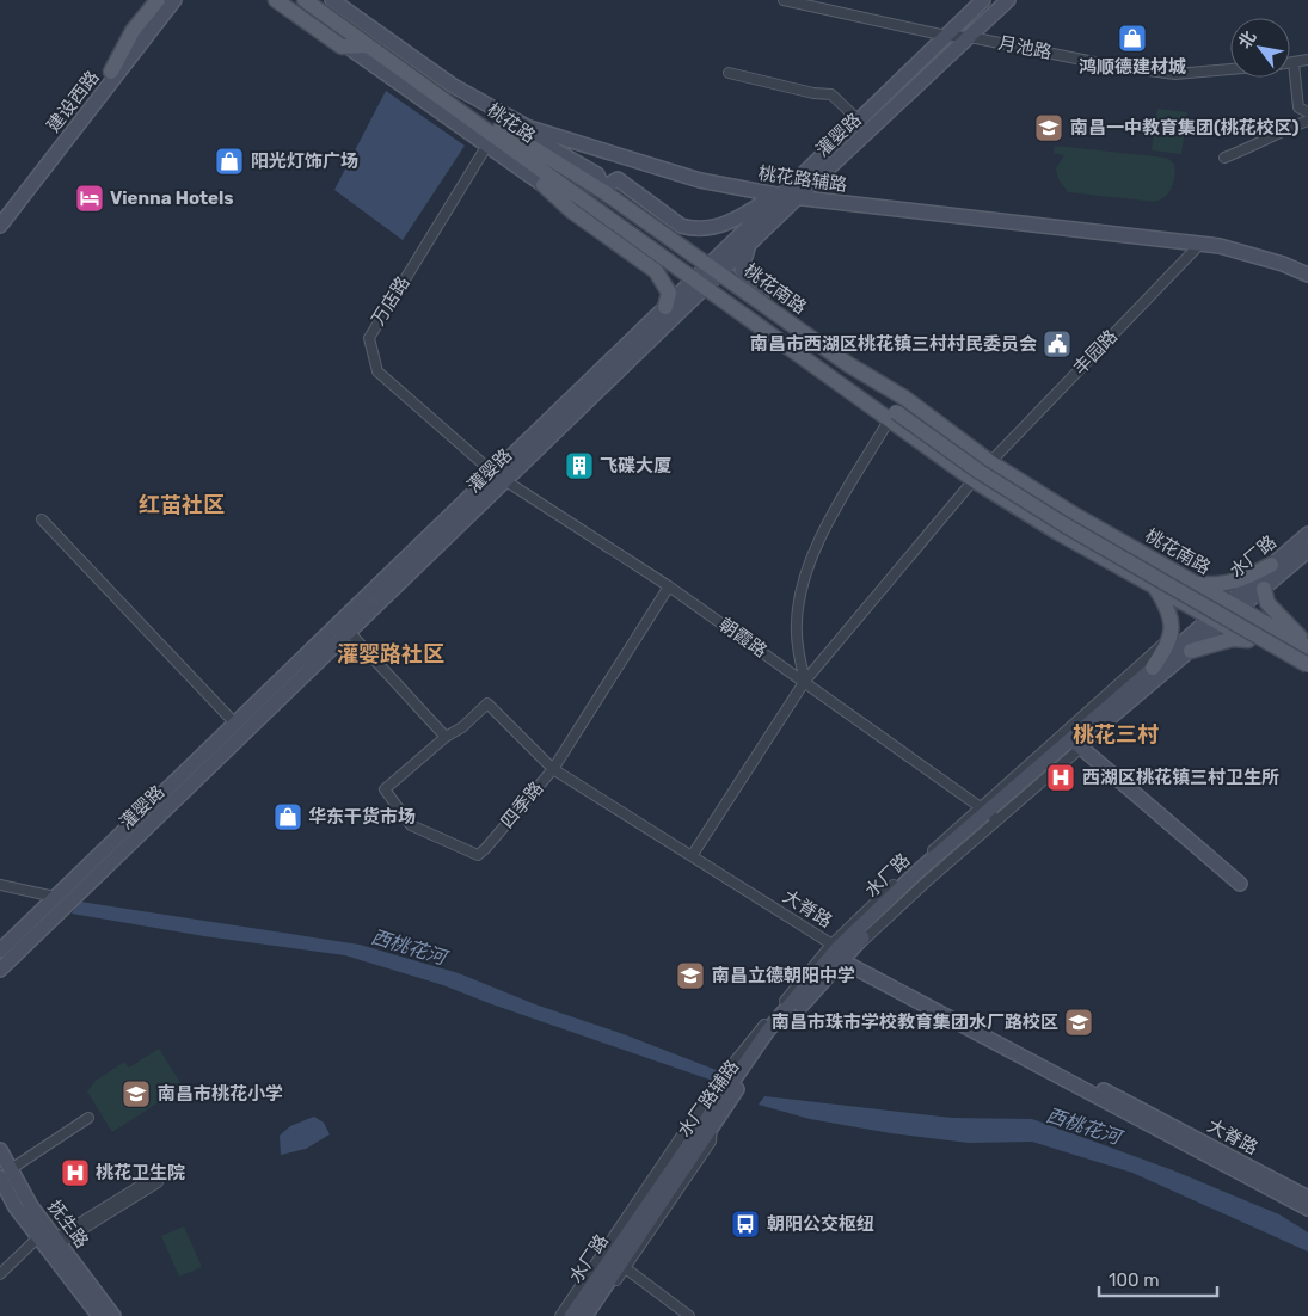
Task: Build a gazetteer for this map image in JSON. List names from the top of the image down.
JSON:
{
  "streets": {
    "main road": [
      "建设西路",
      "桃花路",
      "灌婴路",
      "桃花路辅路",
      "桃花南路",
      "水厂路",
      "大脊路",
      "抚生路"
    ],
    "street": [
      "月池路",
      "万店路",
      "丰园路",
      "朝霞路",
      "四季路",
      "水厂路辅路"
    ]
  },
  "crossings": [
    ["月池路", "灌婴路"],
    ["桃花路", "灌婴路"],
    ["桃花路", "桃花南路"],
    ["桃花路", "万店路"],
    ["灌婴路", "桃花路辅路"],
    ["灌婴路", "桃花南路"],
    ["灌婴路", "万店路"],
    ["灌婴路", "朝霞路"],
    ["桃花路辅路", "丰园路"],
    ["桃花南路", "丰园路"],
    ["桃花南路", "水厂路"],
    ["万店路", "朝霞路"],
    ["水厂路", "朝霞路"],
    ["水厂路", "大脊路"],
    ["水厂路", "水厂路辅路"],
    ["朝霞路", "四季路"],
    ["四季路", "大脊路"],
    ["大脊路", "水厂路辅路"]
  ],
  "districts": ["红苗社区", "灌婴路社区", "桃花三村"],
  "water": ["西桃花河"],
  "places": {
    "shop": ["鸿顺德建材城", "阳光灯饰广场", "华东干货市场"],
    "school or university": [
      "南昌一中教育集团(桃花校区)",
      "南昌立德朝阳中学",
      "南昌市珠市学校教育集团水厂路校区",
      "南昌市桃花小学"
    ],
    "hotel": ["Vienna Hotels"],
    "public building": ["南昌市西湖区桃花镇三村村民委员会"],
    "building": ["飞碟大厦"],
    "hospital": ["西湖区桃花镇三村卫生所", "桃花卫生院"],
    "bus stop": ["朝阳公交枢纽"]
  },
  "scale_bar": "100 m",
  "north": "top left"
}
